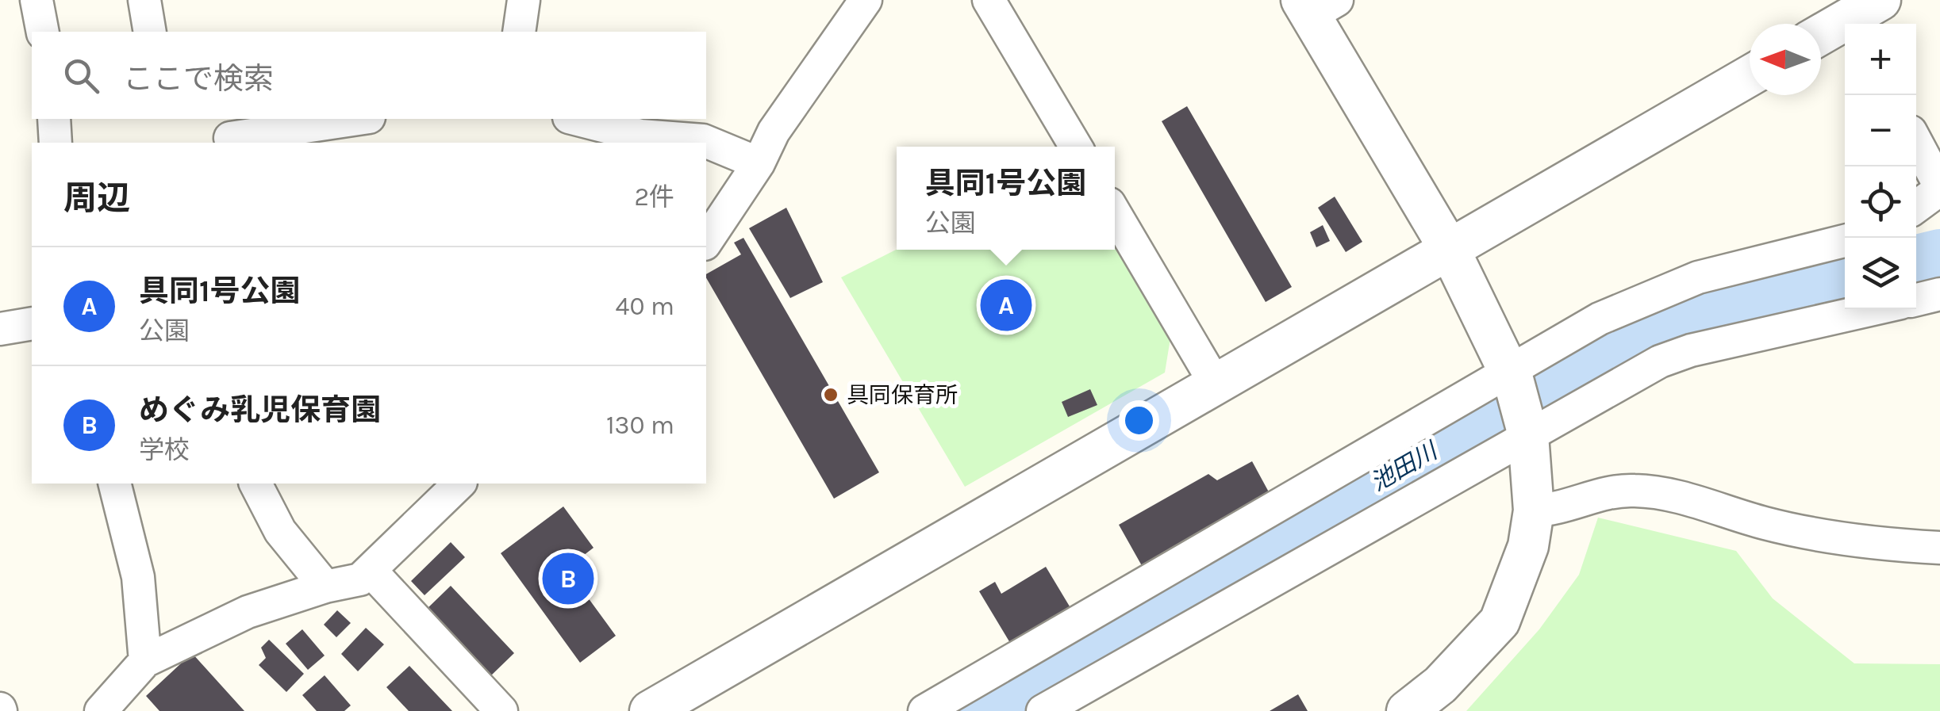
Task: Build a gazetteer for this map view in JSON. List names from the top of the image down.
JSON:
{
  "water": ["池田川"],
  "places": ["具同保育所"],
  "north": "left",
  "page": {
    "map_buttons": ["+", "−"],
    "search": "ここで検索",
    "heading": ["周辺", "2件"],
    "popup": ["具同1号公園", "公園"],
    "list": [
      {
        "mark": "A",
        "name": "具同1号公園",
        "note": "公園",
        "value": "40 m"
      },
      {
        "mark": "B",
        "name": "めぐみ乳児保育園",
        "note": "学校",
        "value": "130 m"
      }
    ],
    "pins": ["A", "B"]
  }
}
